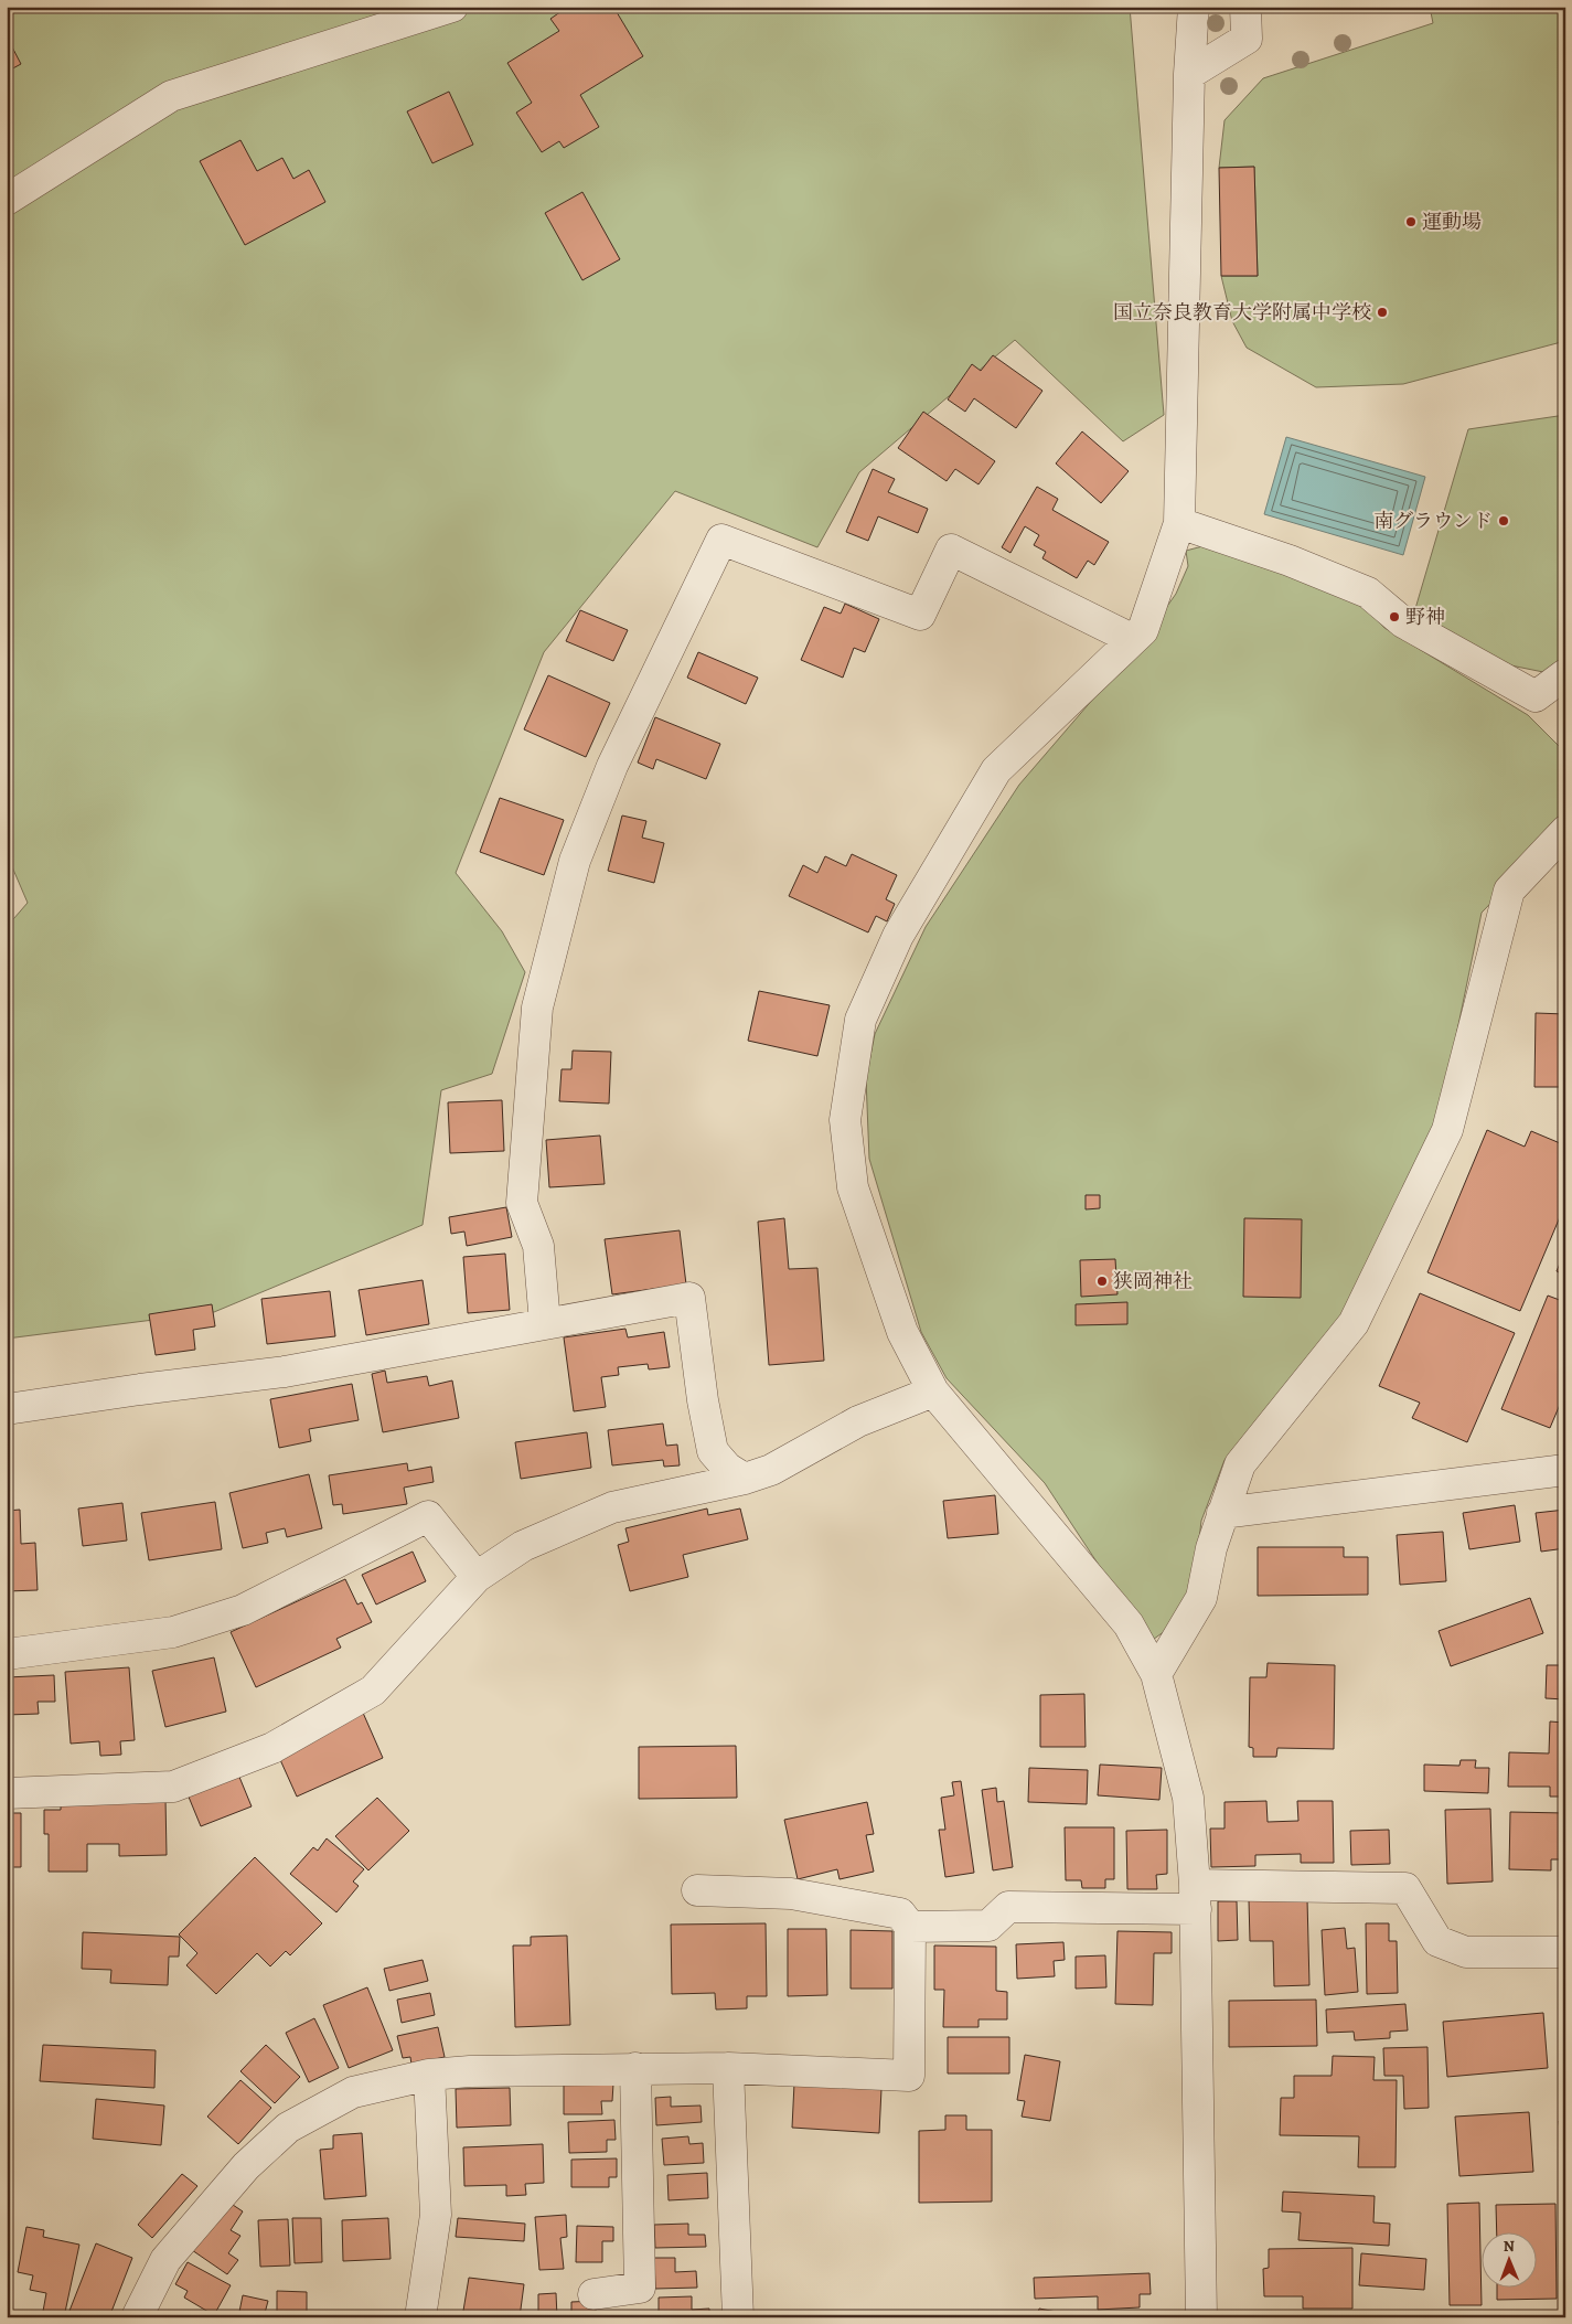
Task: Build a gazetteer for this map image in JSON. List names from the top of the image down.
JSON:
{
  "places": [
    "運動場",
    "国立奈良教育大学附属中学校",
    "南グラウンド",
    "野神",
    "狭岡神社"
  ],
  "north": "top"
}
